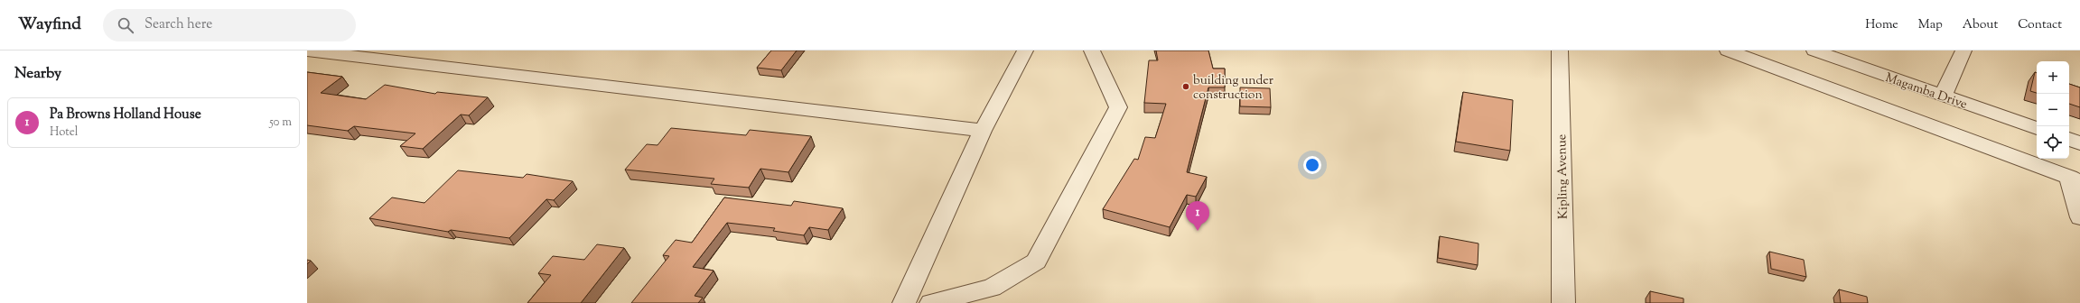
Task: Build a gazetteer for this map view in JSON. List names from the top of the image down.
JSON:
{
  "streets": {
    "street": ["Magamba Drive", "Kipling Avenue"]
  },
  "places": ["building under construction"],
  "page": {
    "header": "Wayfind",
    "search": "Search here",
    "nav": [
      "Home",
      "Map",
      "About",
      "Contact"
    ],
    "heading": "Nearby",
    "map_buttons": ["+", "−"],
    "list": [
      {
        "mark": "1",
        "name": "Pa Browns Holland House",
        "note": "Hotel",
        "value": "50 m"
      }
    ],
    "pins": "1"
  }
}
